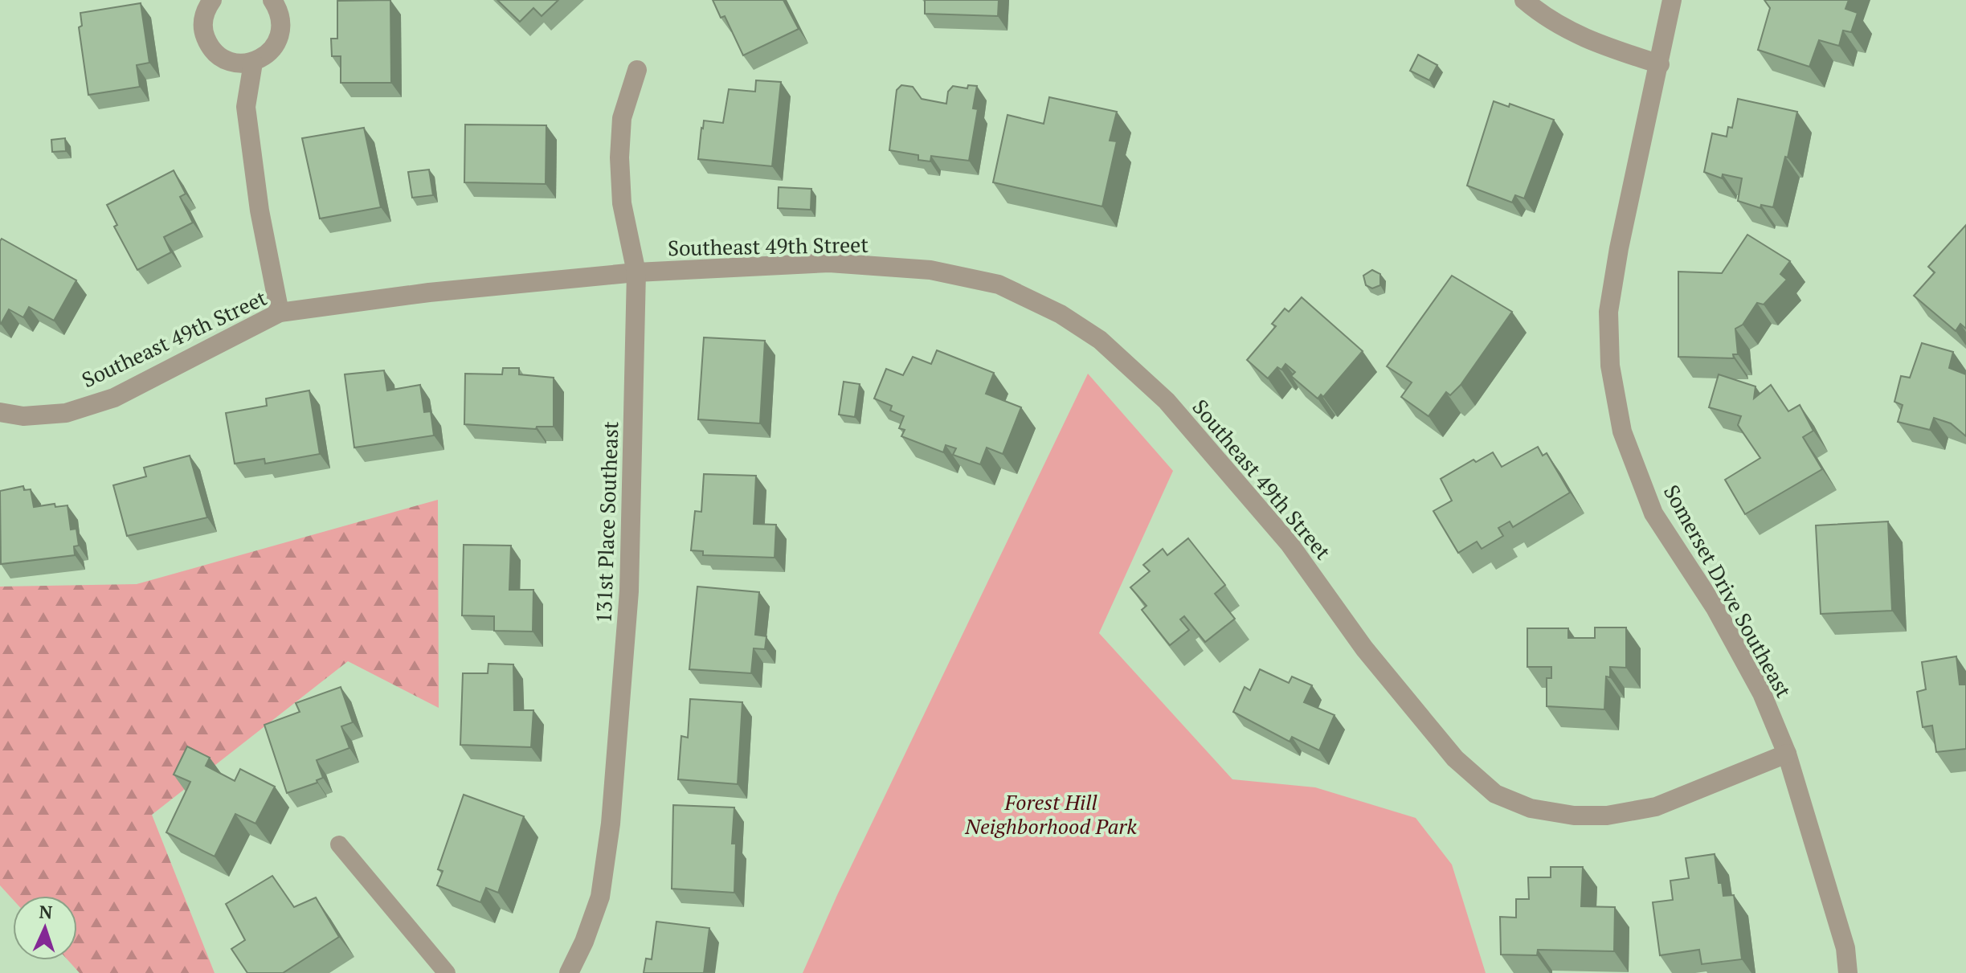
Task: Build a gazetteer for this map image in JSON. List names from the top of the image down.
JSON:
{
  "streets": {
    "street": ["Southeast 49th Street", "131st Place Southeast", "Somerset Drive Southeast"]
  },
  "crossings": [
    ["Southeast 49th Street", "131st Place Southeast"],
    ["Southeast 49th Street", "Somerset Drive Southeast"]
  ],
  "parks": ["Forest Hill Neighborhood Park"],
  "north": "top"
}
